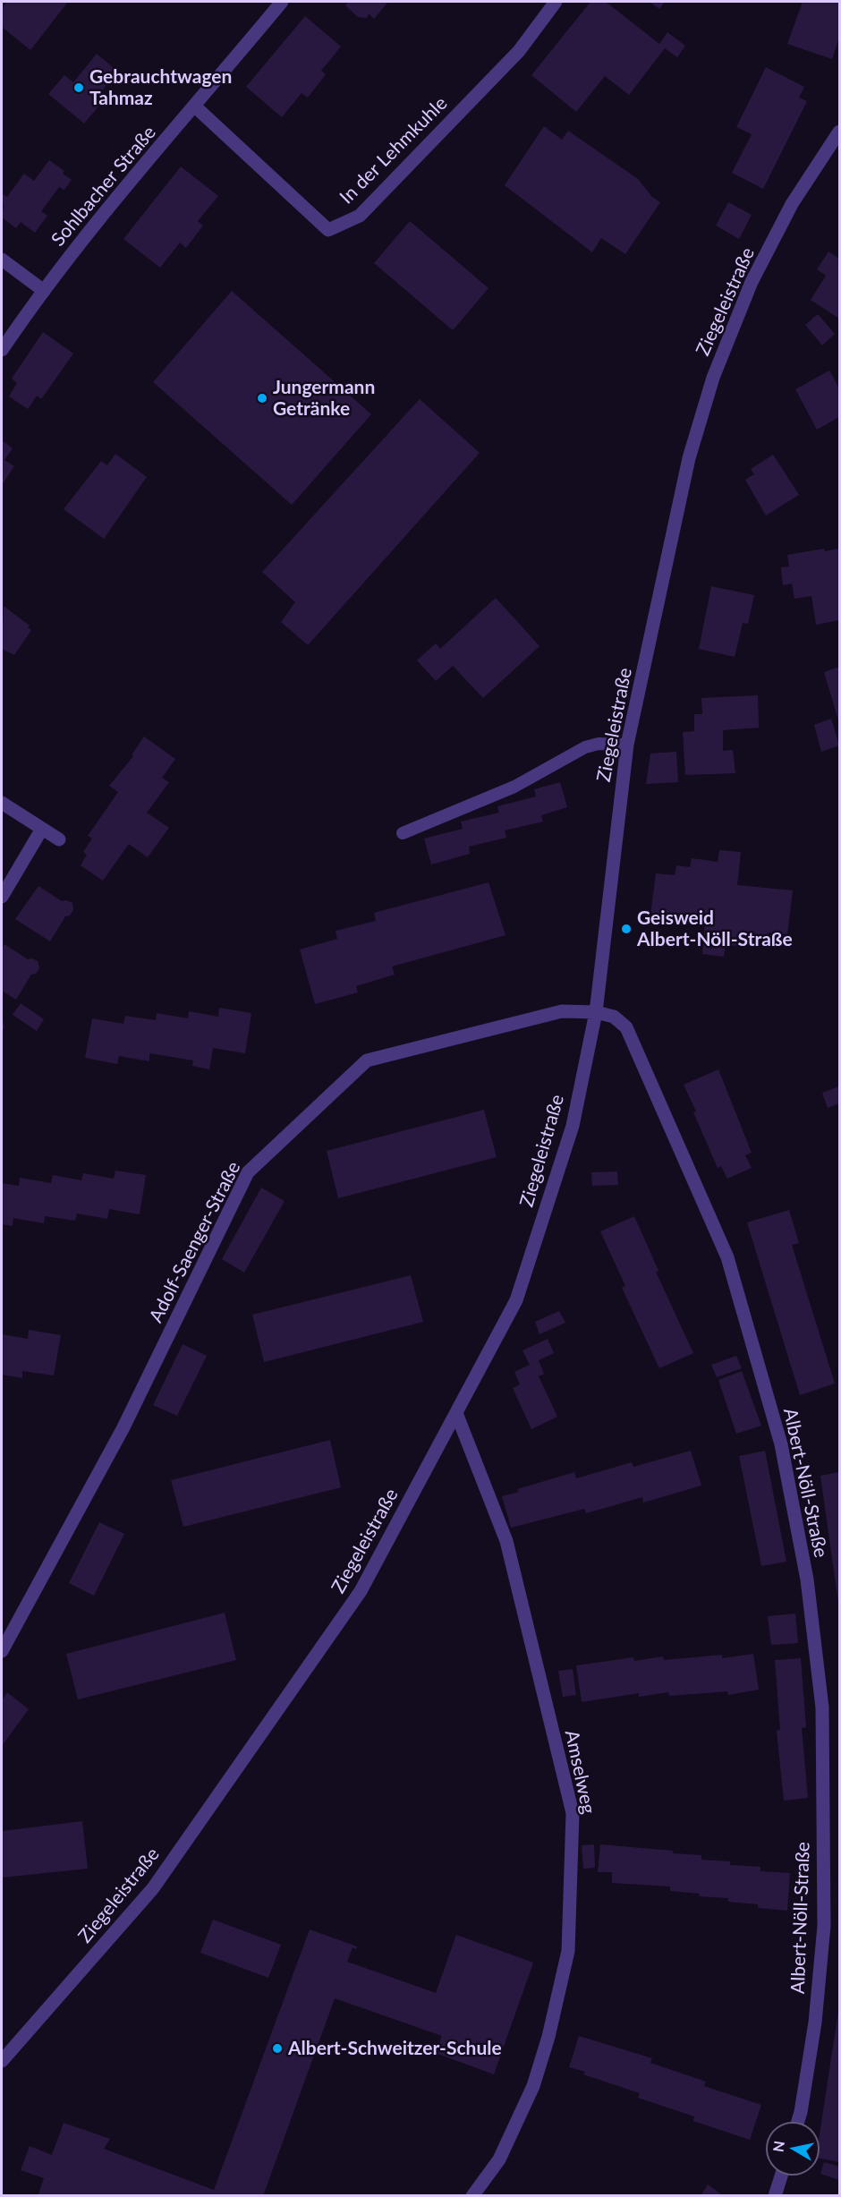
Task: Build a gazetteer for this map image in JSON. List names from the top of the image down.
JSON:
{
  "streets": {
    "street": [
      "In der Lehmkuhle",
      "Sohlbacher Straße",
      "Ziegeleistraße",
      "Adolf-Saenger-Straße",
      "Albert-Nöll-Straße",
      "Amselweg"
    ]
  },
  "crossings": [
    ["In der Lehmkuhle", "Sohlbacher Straße"],
    ["Ziegeleistraße", "Adolf-Saenger-Straße"],
    ["Ziegeleistraße", "Albert-Nöll-Straße"],
    ["Ziegeleistraße", "Amselweg"],
    ["Adolf-Saenger-Straße", "Albert-Nöll-Straße"]
  ],
  "places": [
    "Gebrauchtwagen Tahmaz",
    "Jungermann Getränke",
    "Geisweid Albert-Nöll-Straße",
    "Albert-Schweitzer-Schule"
  ],
  "north": "left"
}
